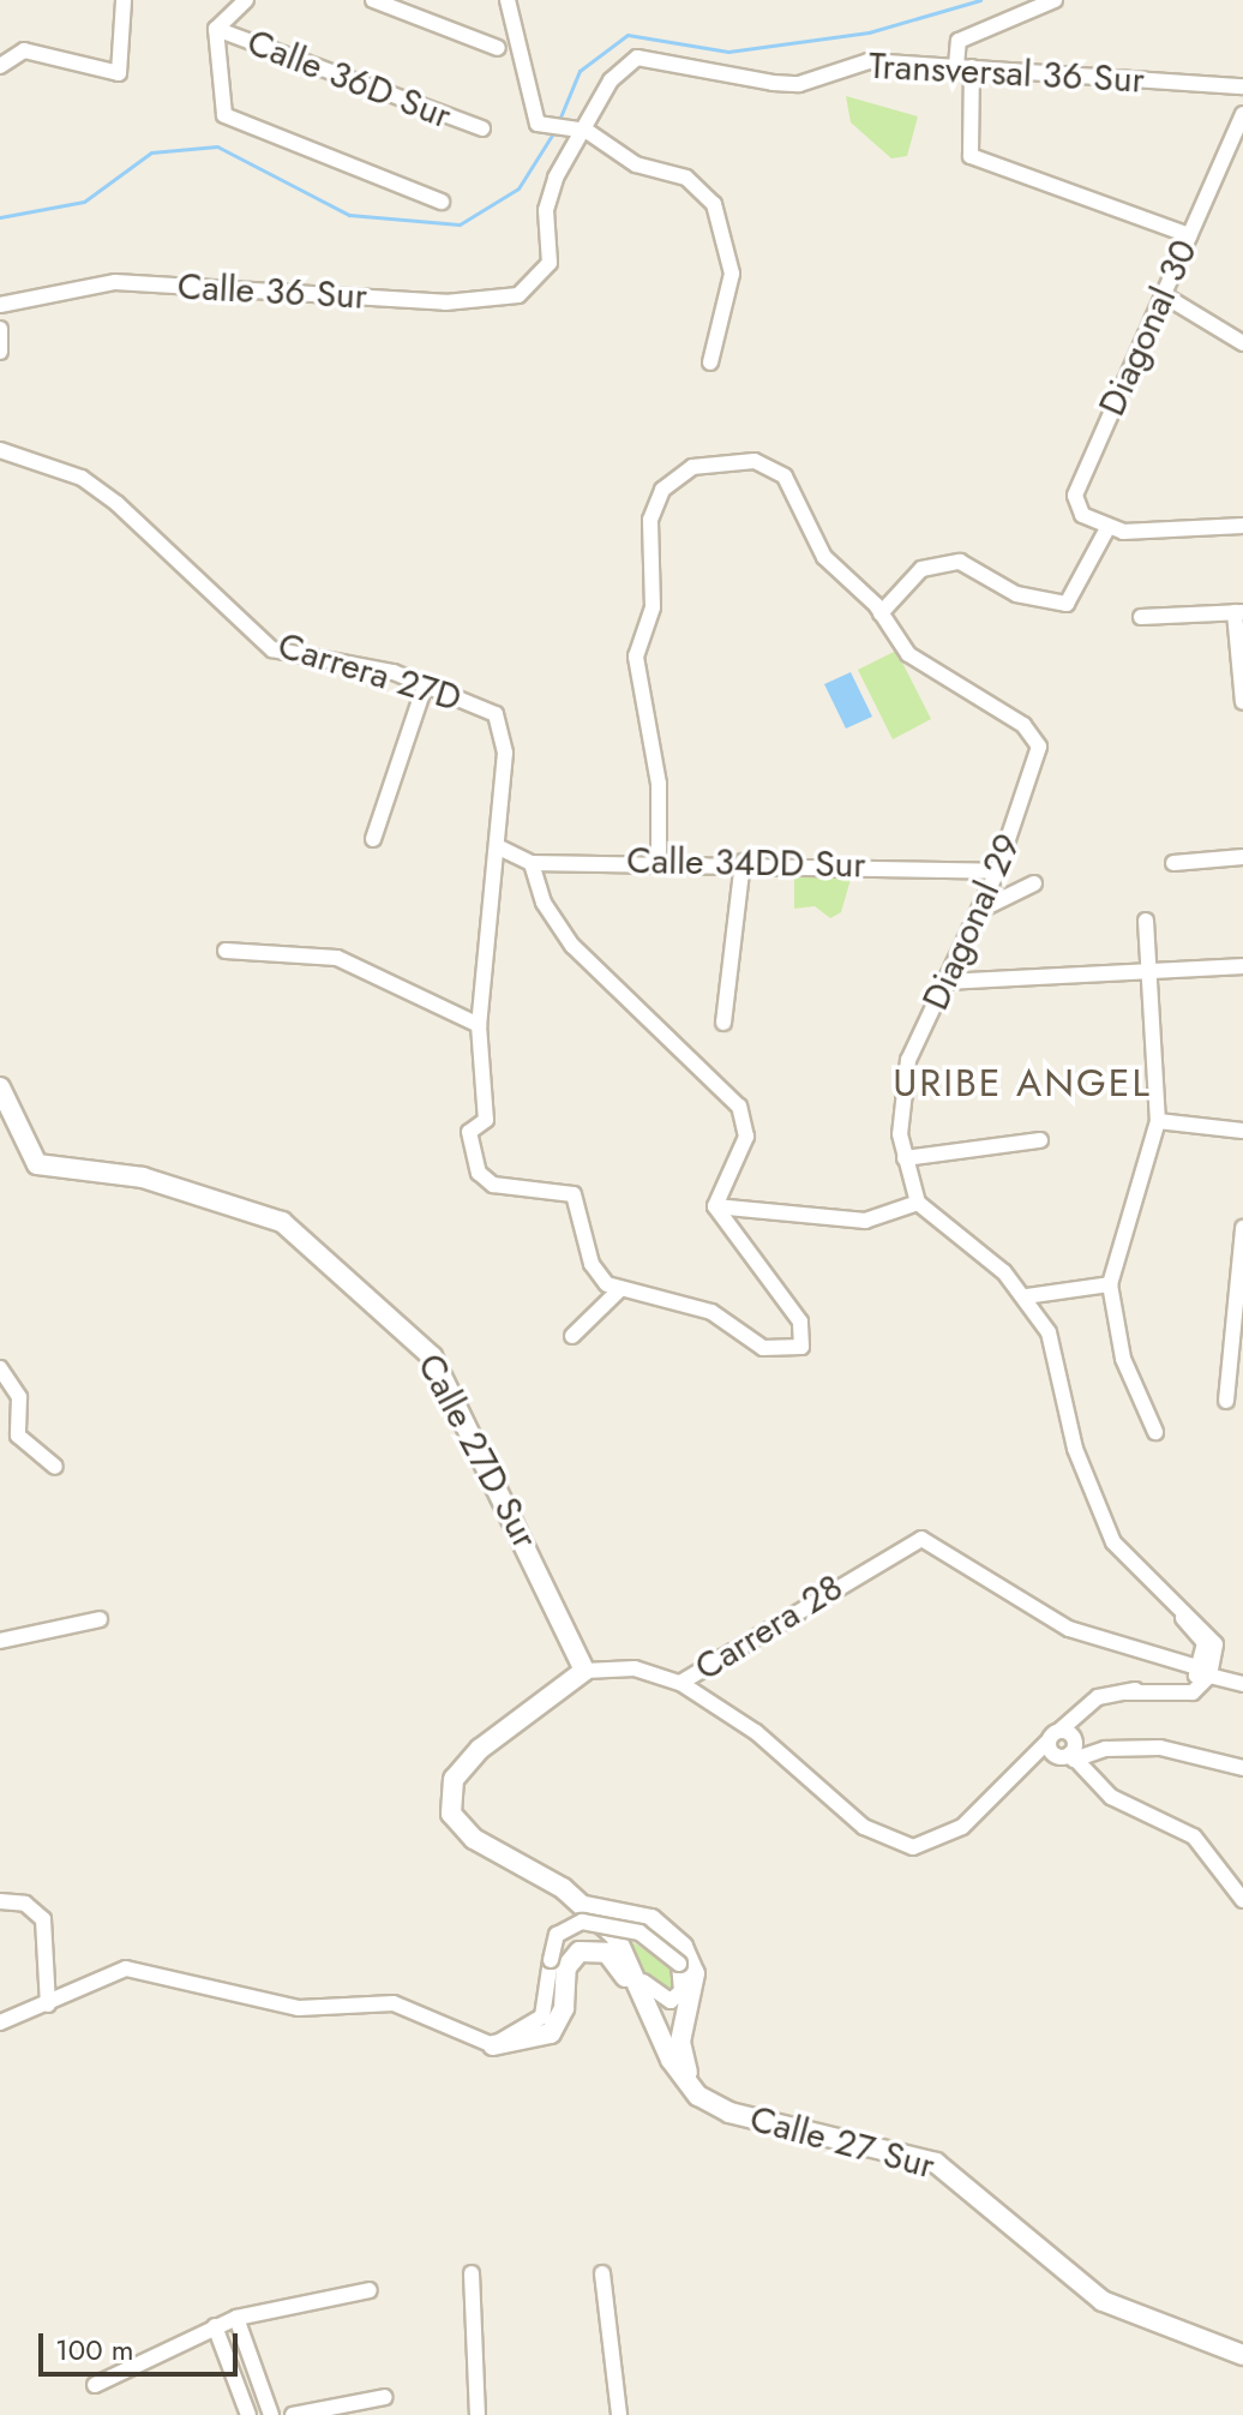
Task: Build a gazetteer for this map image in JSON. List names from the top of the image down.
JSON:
{
  "streets": {
    "street": [
      "Transversal 36 Sur",
      "Calle 36D Sur",
      "Calle 36 Sur",
      "Diagonal 30",
      "Carrera 27D",
      "Calle 34DD Sur",
      "Diagonal 29",
      "Calle 27D Sur",
      "Carrera 28",
      "Calle 27 Sur"
    ]
  },
  "crossings": [
    ["Transversal 36 Sur", "Calle 36 Sur"],
    ["Carrera 27D", "Calle 34DD Sur"],
    ["Calle 34DD Sur", "Diagonal 29"],
    ["Calle 27D Sur", "Carrera 28"],
    ["Calle 27D Sur", "Calle 27 Sur"],
    ["Carrera 28", "Calle 27 Sur"]
  ],
  "districts": ["URIBE ANGEL"],
  "scale_bar": "100 m"
}
